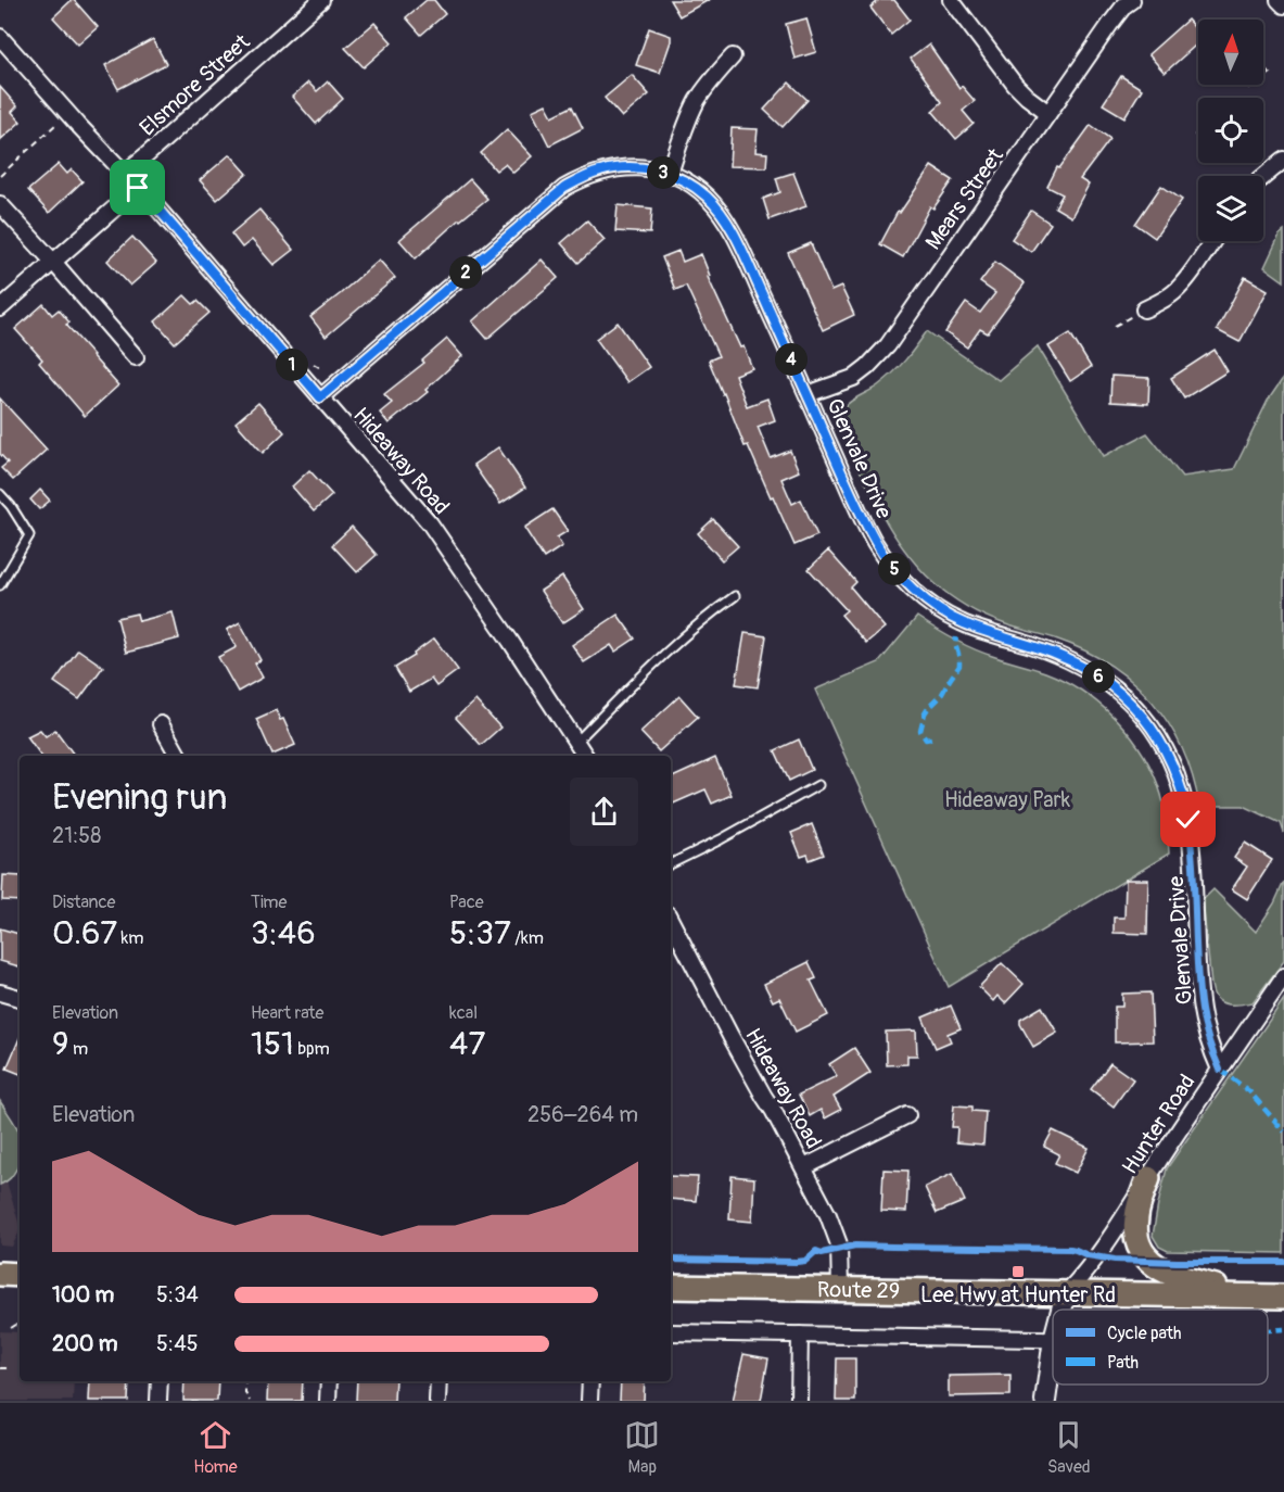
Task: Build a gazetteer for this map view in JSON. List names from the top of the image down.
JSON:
{
  "streets": {
    "main road": ["Route 29"],
    "street": [
      "Elsmore Street",
      "Mears Street",
      "Glenvale Drive",
      "Hideaway Road",
      "Hunter Road"
    ]
  },
  "crossings": [
    ["Elsmore Street", "Hideaway Road"],
    ["Mears Street", "Glenvale Drive"],
    ["Glenvale Drive", "Hideaway Road"],
    ["Glenvale Drive", "Hunter Road"],
    ["Hideaway Road", "Route 29"],
    ["Hunter Road", "Route 29"]
  ],
  "parks": ["Hideaway Park"],
  "places": {
    "transit": ["Lee Hwy at Hunter Rd"]
  },
  "legend": ["Cycle path", "Path"],
  "north": "top",
  "page": {
    "pins": [
      "3",
      "2",
      "4",
      "1",
      "5",
      "6"
    ],
    "heading": ["Evening run", "21:58"],
    "stats": [
      ["Distance", "0.67 km"],
      ["Time", "3:46"],
      ["Pace", "5:37 /km"],
      ["Elevation", "9 m"],
      ["Heart rate", "151 bpm"],
      ["kcal", "47"]
    ],
    "chart": ["Elevation", "256–264 m"],
    "list": [
      {
        "name": "100 m",
        "note": "5:34"
      },
      {
        "name": "200 m",
        "note": "5:45"
      }
    ],
    "tabs": ["Home", "Map", "Saved"]
  }
}
